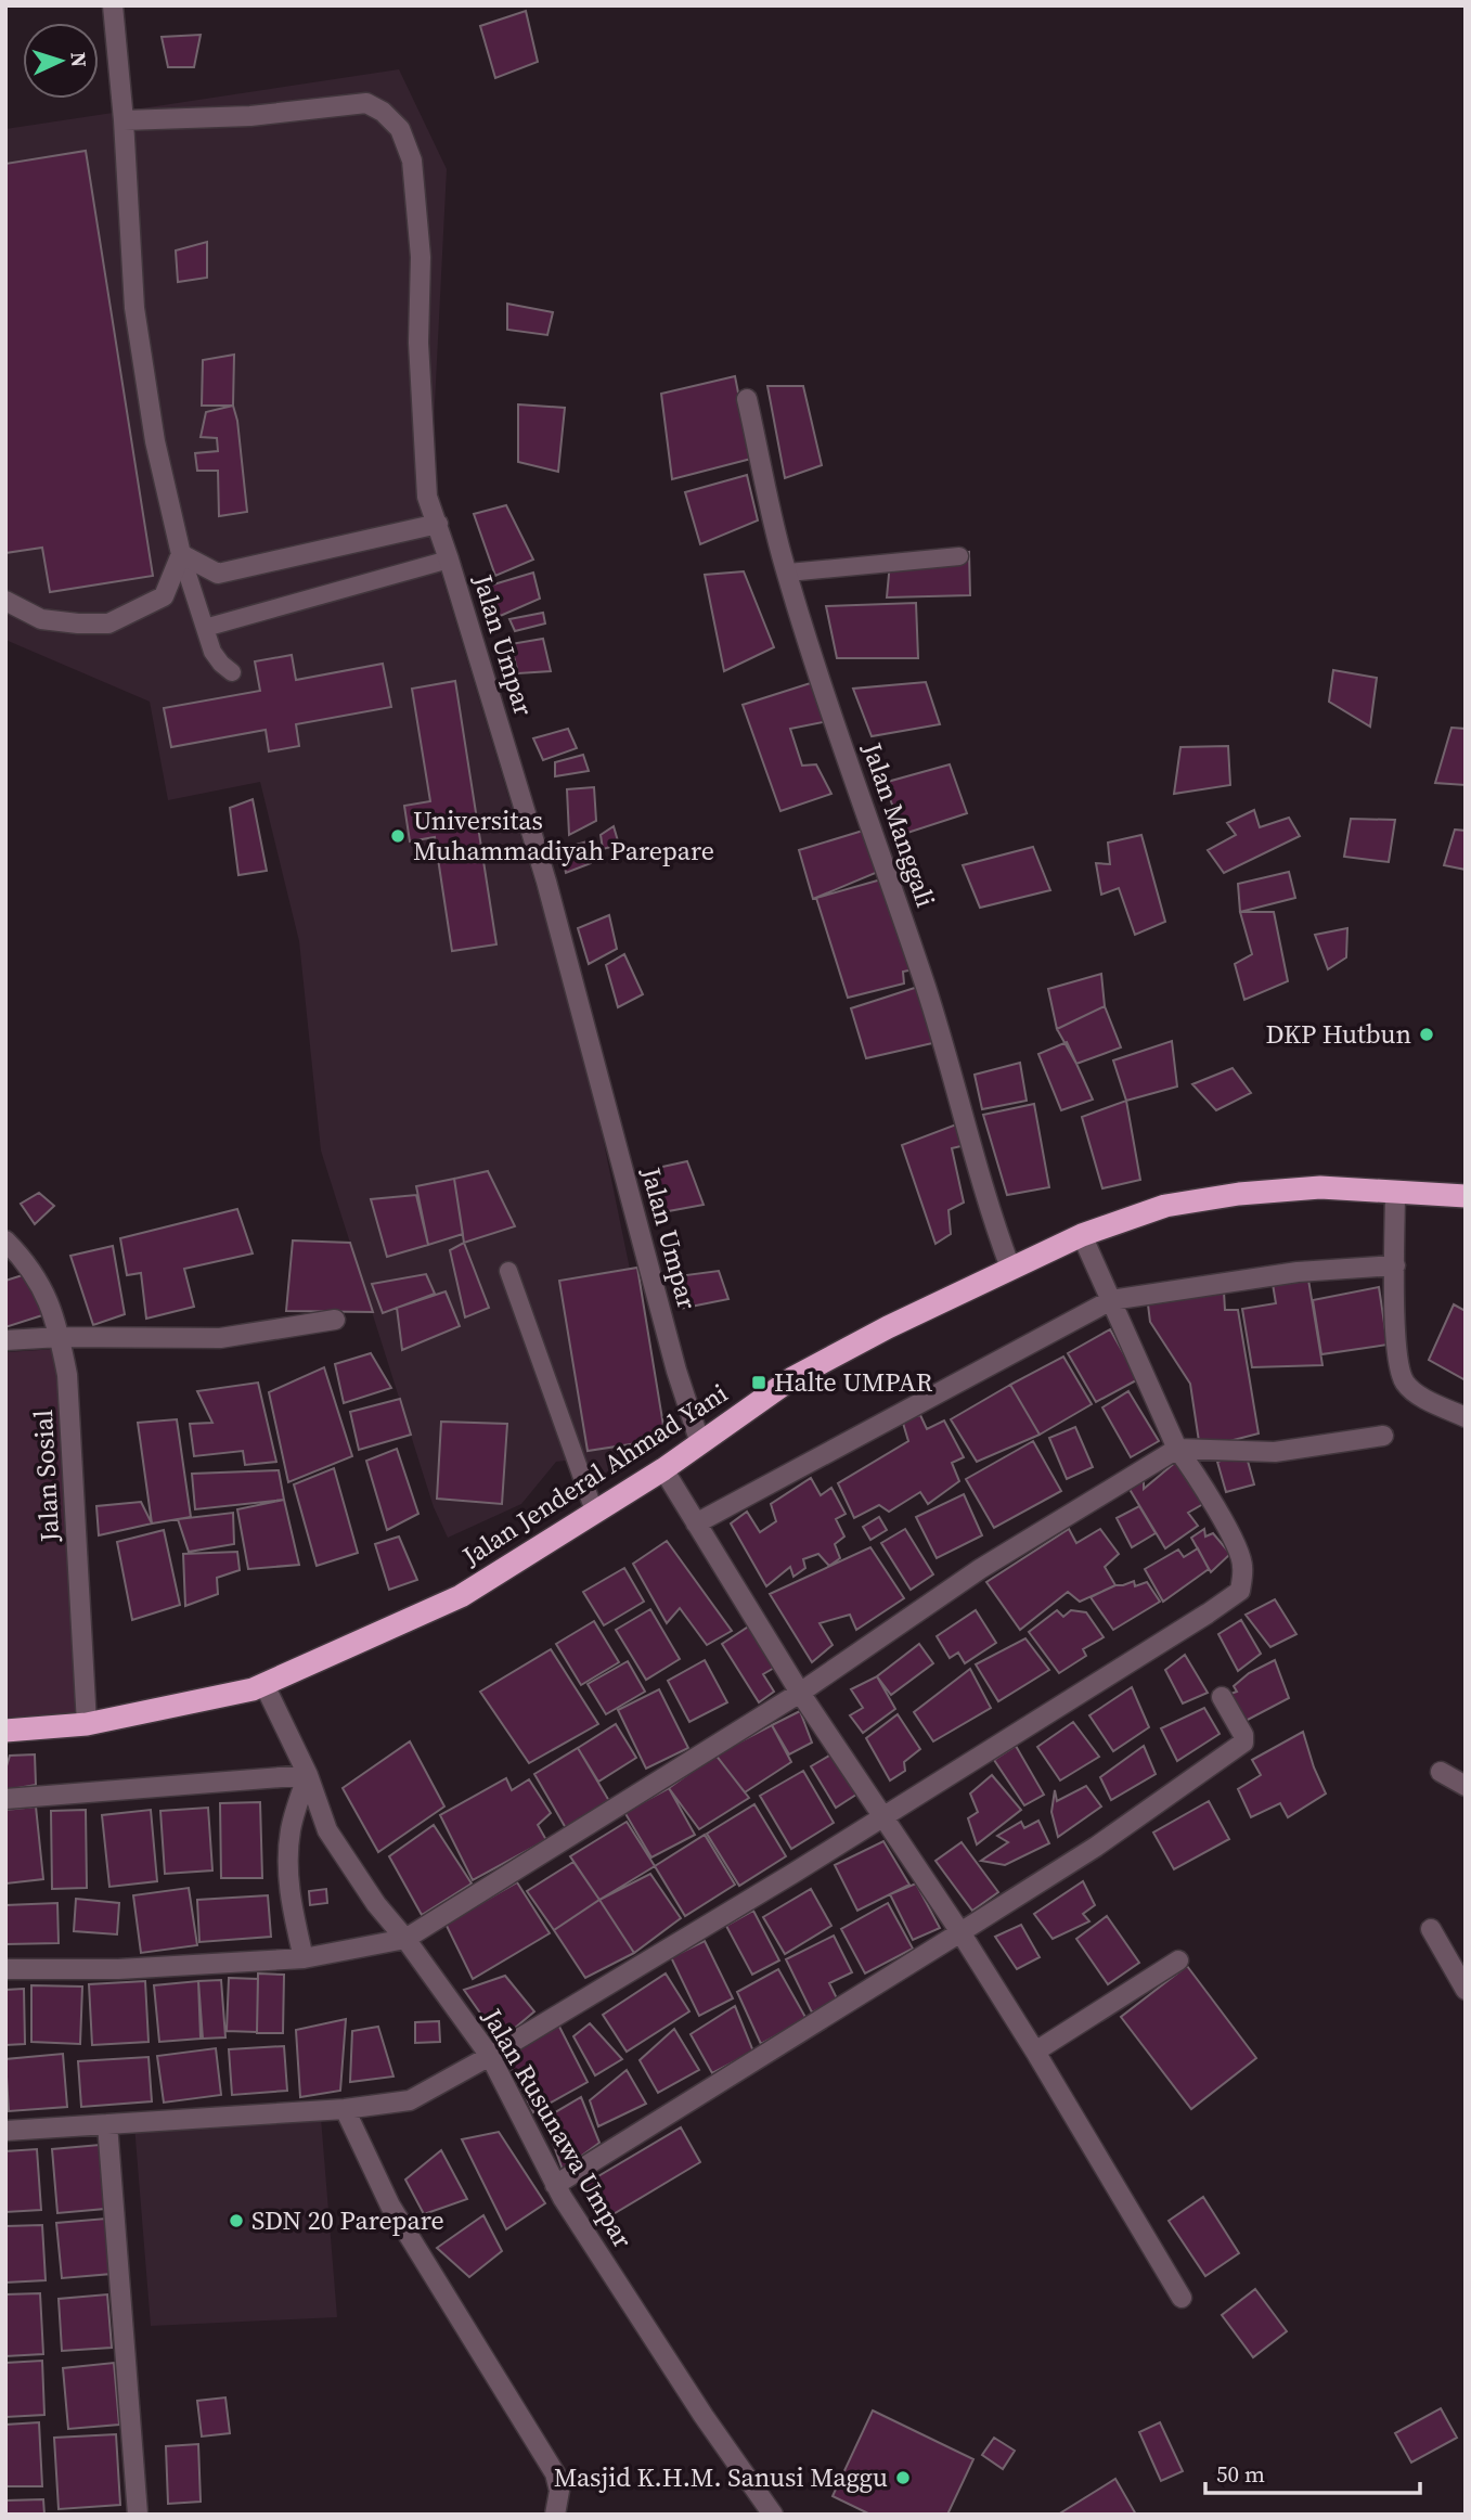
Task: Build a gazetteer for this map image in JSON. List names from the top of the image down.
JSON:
{
  "streets": {
    "highway": ["Jalan Jenderal Ahmad Yani"],
    "street": [
      "Jalan Umpar",
      "Jalan Manggali",
      "Jalan Sosial",
      "Jalan Rusunawa Umpar"
    ]
  },
  "crossings": [
    ["Jalan Umpar", "Jalan Jenderal Ahmad Yani"],
    ["Jalan Manggali", "Jalan Jenderal Ahmad Yani"],
    ["Jalan Jenderal Ahmad Yani", "Jalan Sosial"],
    ["Jalan Jenderal Ahmad Yani", "Jalan Rusunawa Umpar"]
  ],
  "places": {
    "other": [
      "Universitas Muhammadiyah Parepare",
      "DKP Hutbun",
      "SDN 20 Parepare",
      "Masjid K.H.M. Sanusi Maggu"
    ],
    "transit": ["Halte UMPAR"]
  },
  "scale_bar": "50 m",
  "north": "right"
}
